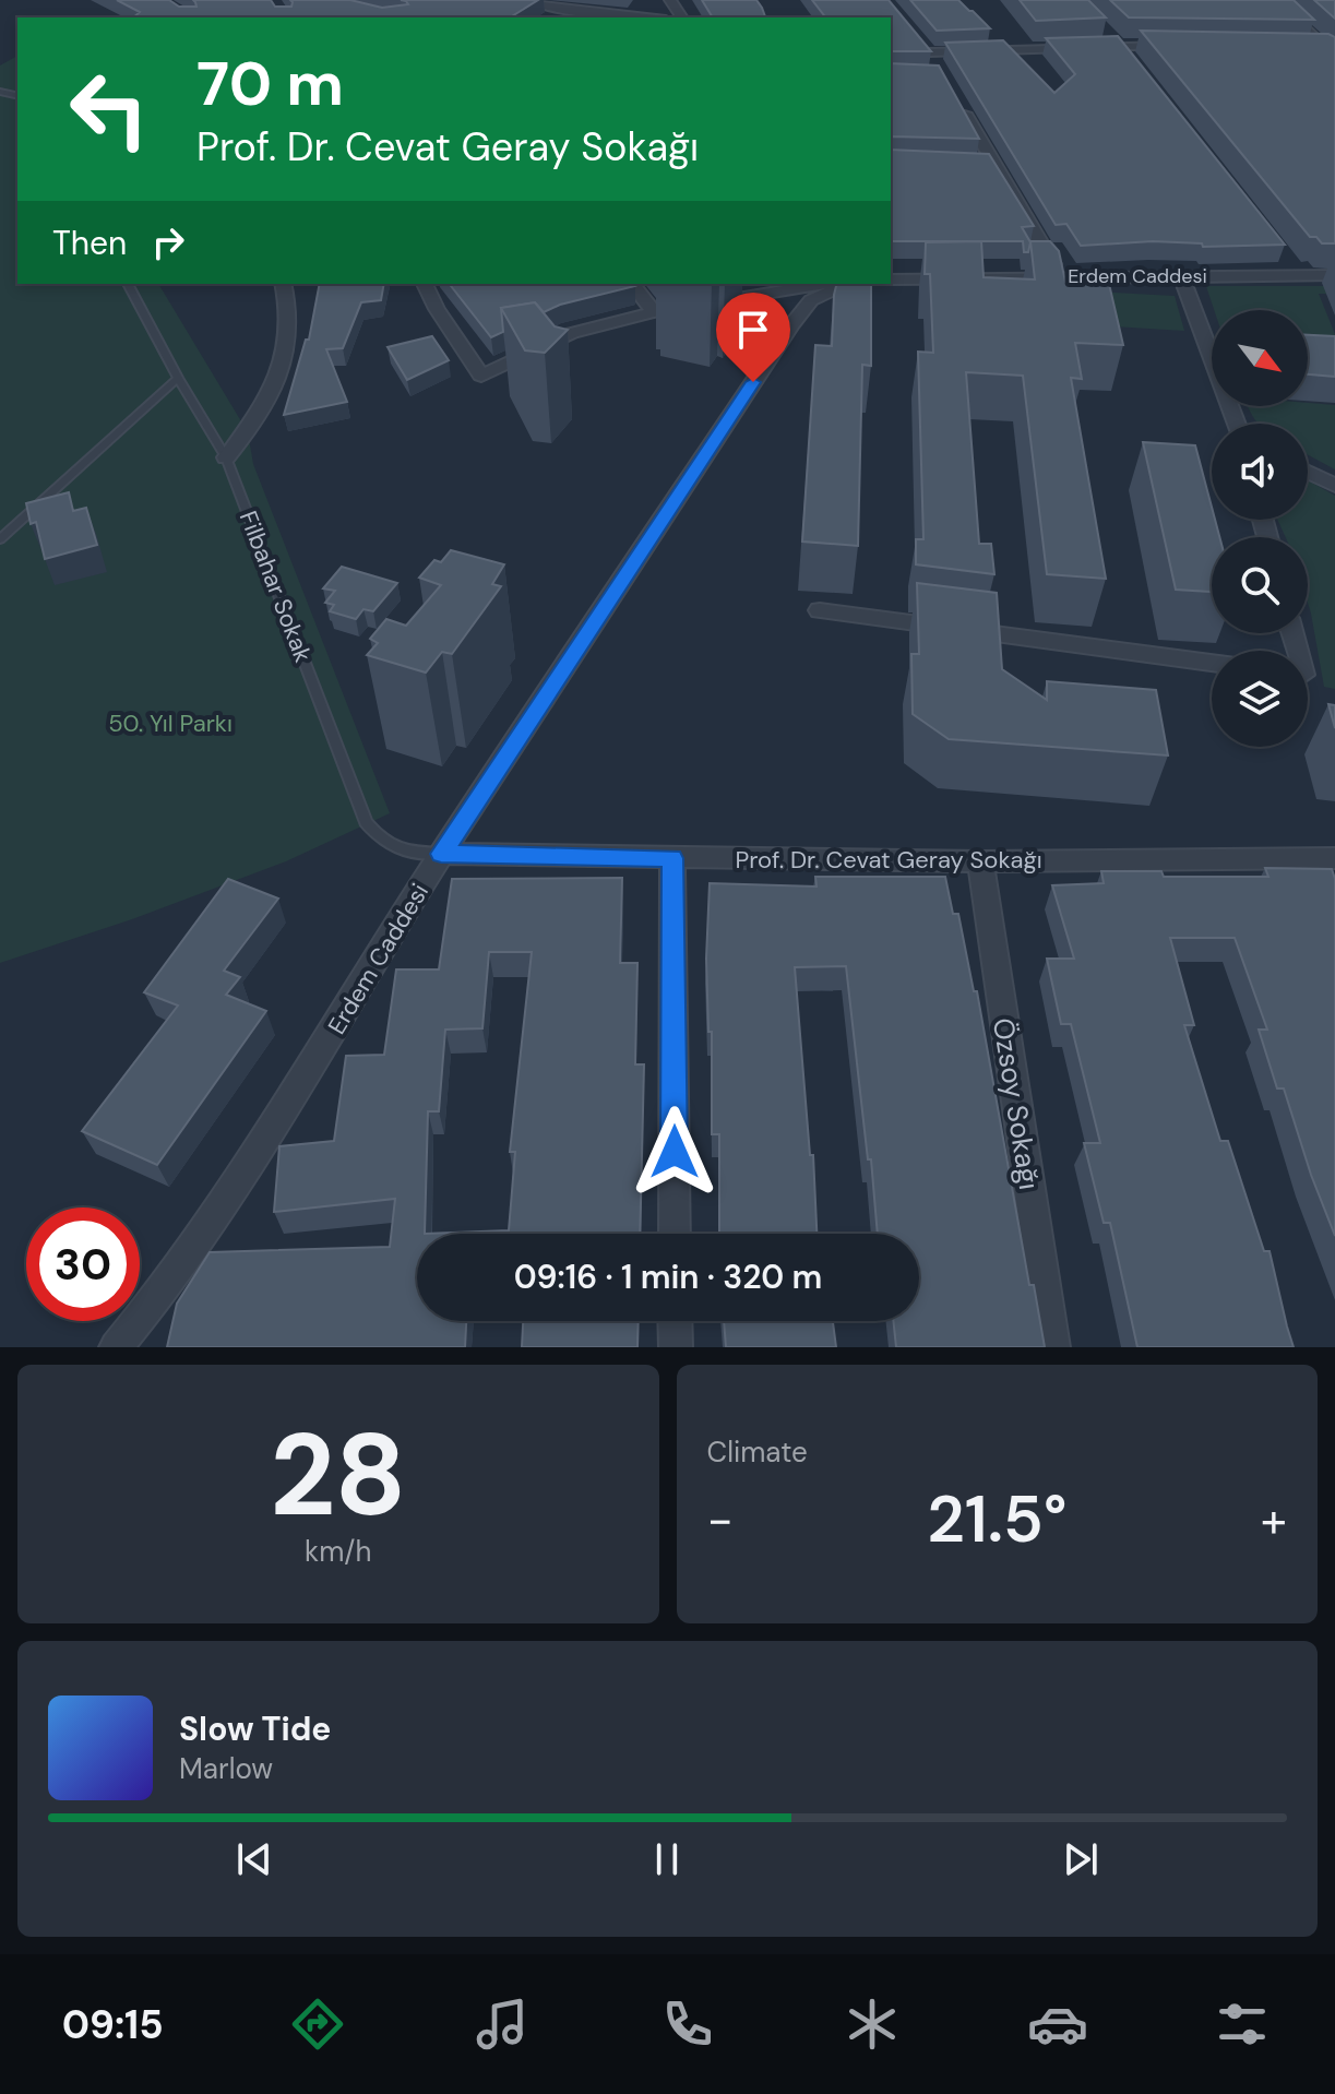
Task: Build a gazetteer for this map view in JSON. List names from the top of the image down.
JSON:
{
  "streets": {
    "street": ["Erdem Caddesi", "Prof. Dr. Cevat Geray Sokağı", "Özsoy Sokağı"],
    "lane": ["Filbahar Sokak"]
  },
  "crossings": [
    ["Erdem Caddesi", "Filbahar Sokak"],
    ["Erdem Caddesi", "Prof. Dr. Cevat Geray Sokağı"],
    ["Filbahar Sokak", "Prof. Dr. Cevat Geray Sokağı"],
    ["Prof. Dr. Cevat Geray Sokağı", "Özsoy Sokağı"]
  ],
  "parks": ["50. Yıl Parkı"],
  "north": "bottom right",
  "page": {
    "turn": ["70 m", "Prof. Dr. Cevat Geray Sokağı"],
    "then": "Then",
    "limit": "30",
    "trip": "09:16 · 1 min · 320 m",
    "tile": [
      ["28", "km/h"],
      "Climate"
    ],
    "heat": ["−", "21.5°", "+"],
    "song": ["Slow Tide", "Marlow"],
    "tabs": "09:15"
  }
}
